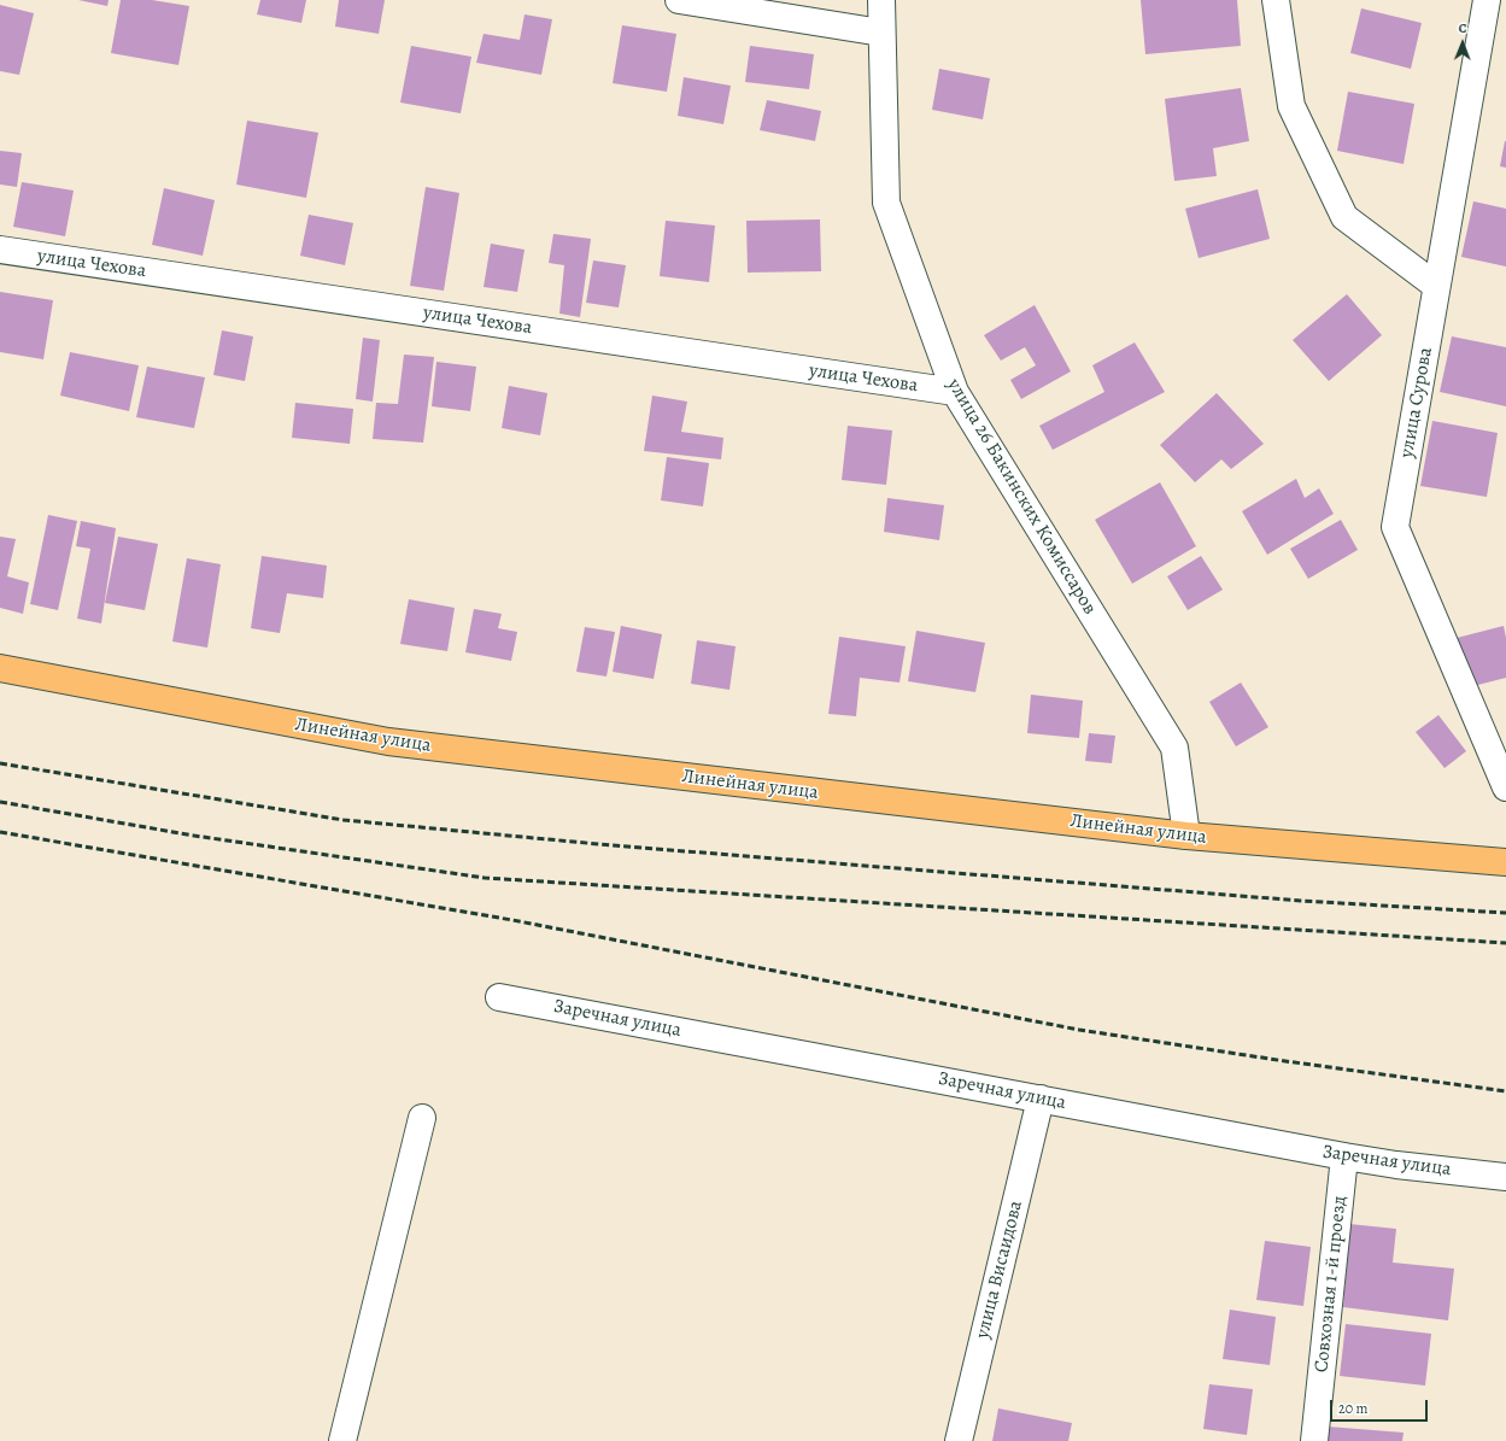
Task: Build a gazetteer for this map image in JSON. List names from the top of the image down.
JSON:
{
  "streets": {
    "main road": ["Линейная улица"],
    "street": [
      "улица Чехова",
      "улица Сурова",
      "улица 26 Бакинских Комиссаров",
      "Заречная улица",
      "улица Висаидова",
      "Совхозная 1-й проезд"
    ]
  },
  "crossings": [
    ["улица Чехова", "улица 26 Бакинских Комиссаров"],
    ["улица 26 Бакинских Комиссаров", "Линейная улица"],
    ["Заречная улица", "улица Висаидова"],
    ["Заречная улица", "Совхозная 1-й проезд"]
  ],
  "scale_bar": "20 m",
  "north": "top"
}
